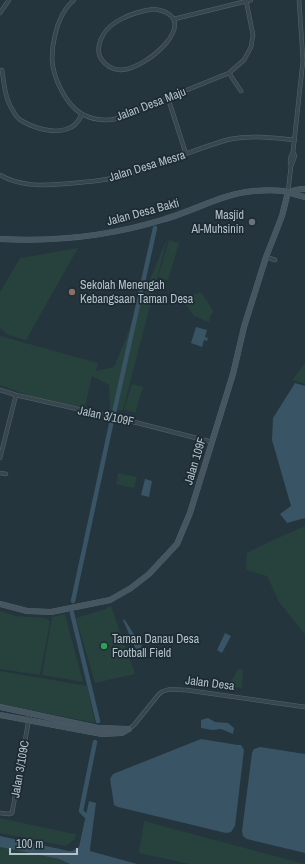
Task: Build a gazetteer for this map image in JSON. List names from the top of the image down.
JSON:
{
  "streets": {
    "street": [
      "Jalan Desa Maju",
      "Jalan Desa Mesra",
      "Jalan Desa Bakti",
      "Jalan 3/109F",
      "Jalan 109F",
      "Jalan Desa",
      "Jalan 3/109C"
    ]
  },
  "crossings": [
    ["Jalan Desa Bakti", "Jalan 109F"],
    ["Jalan 3/109F", "Jalan 109F"],
    ["Jalan Desa", "Jalan 3/109C"]
  ],
  "places": ["Masjid Al-Muhsinin", "Sekolah Menengah Kebangsaan Taman Desa", "Taman Danau Desa Football Field"],
  "scale_bar": "100 m"
}
